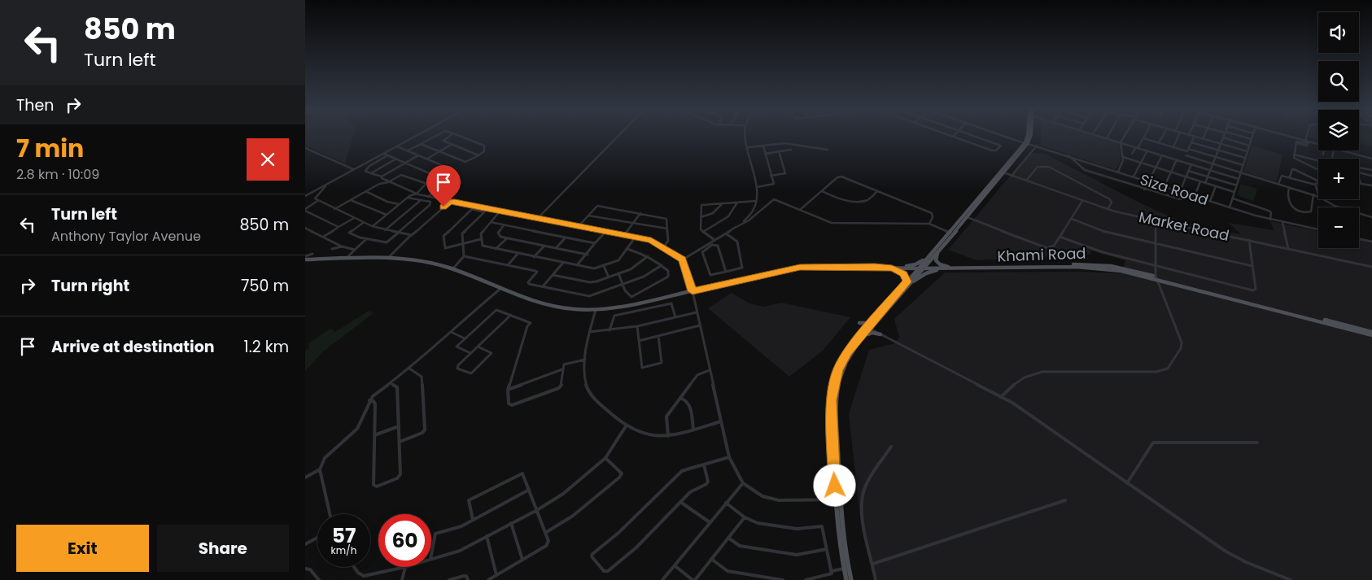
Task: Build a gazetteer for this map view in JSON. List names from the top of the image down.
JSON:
{
  "streets": {
    "main road": ["Khami Road"],
    "street": ["Siza Road", "Market Road"]
  },
  "page": {
    "turn": ["850 m", "Turn left"],
    "map_buttons": ["+", "−"],
    "then": "Then",
    "heading": ["7 min", "2.8 km · 10:09"],
    "list": [
      {
        "name": "Turn left",
        "note": "Anthony Taylor Avenue",
        "value": "850 m"
      },
      {
        "name": "Turn right",
        "value": "750 m"
      },
      {
        "name": "Arrive at destination",
        "value": "1.2 km"
      }
    ],
    "speed": "57 km/h",
    "limit": "60",
    "buttons": ["Exit", "Share"]
  }
}
